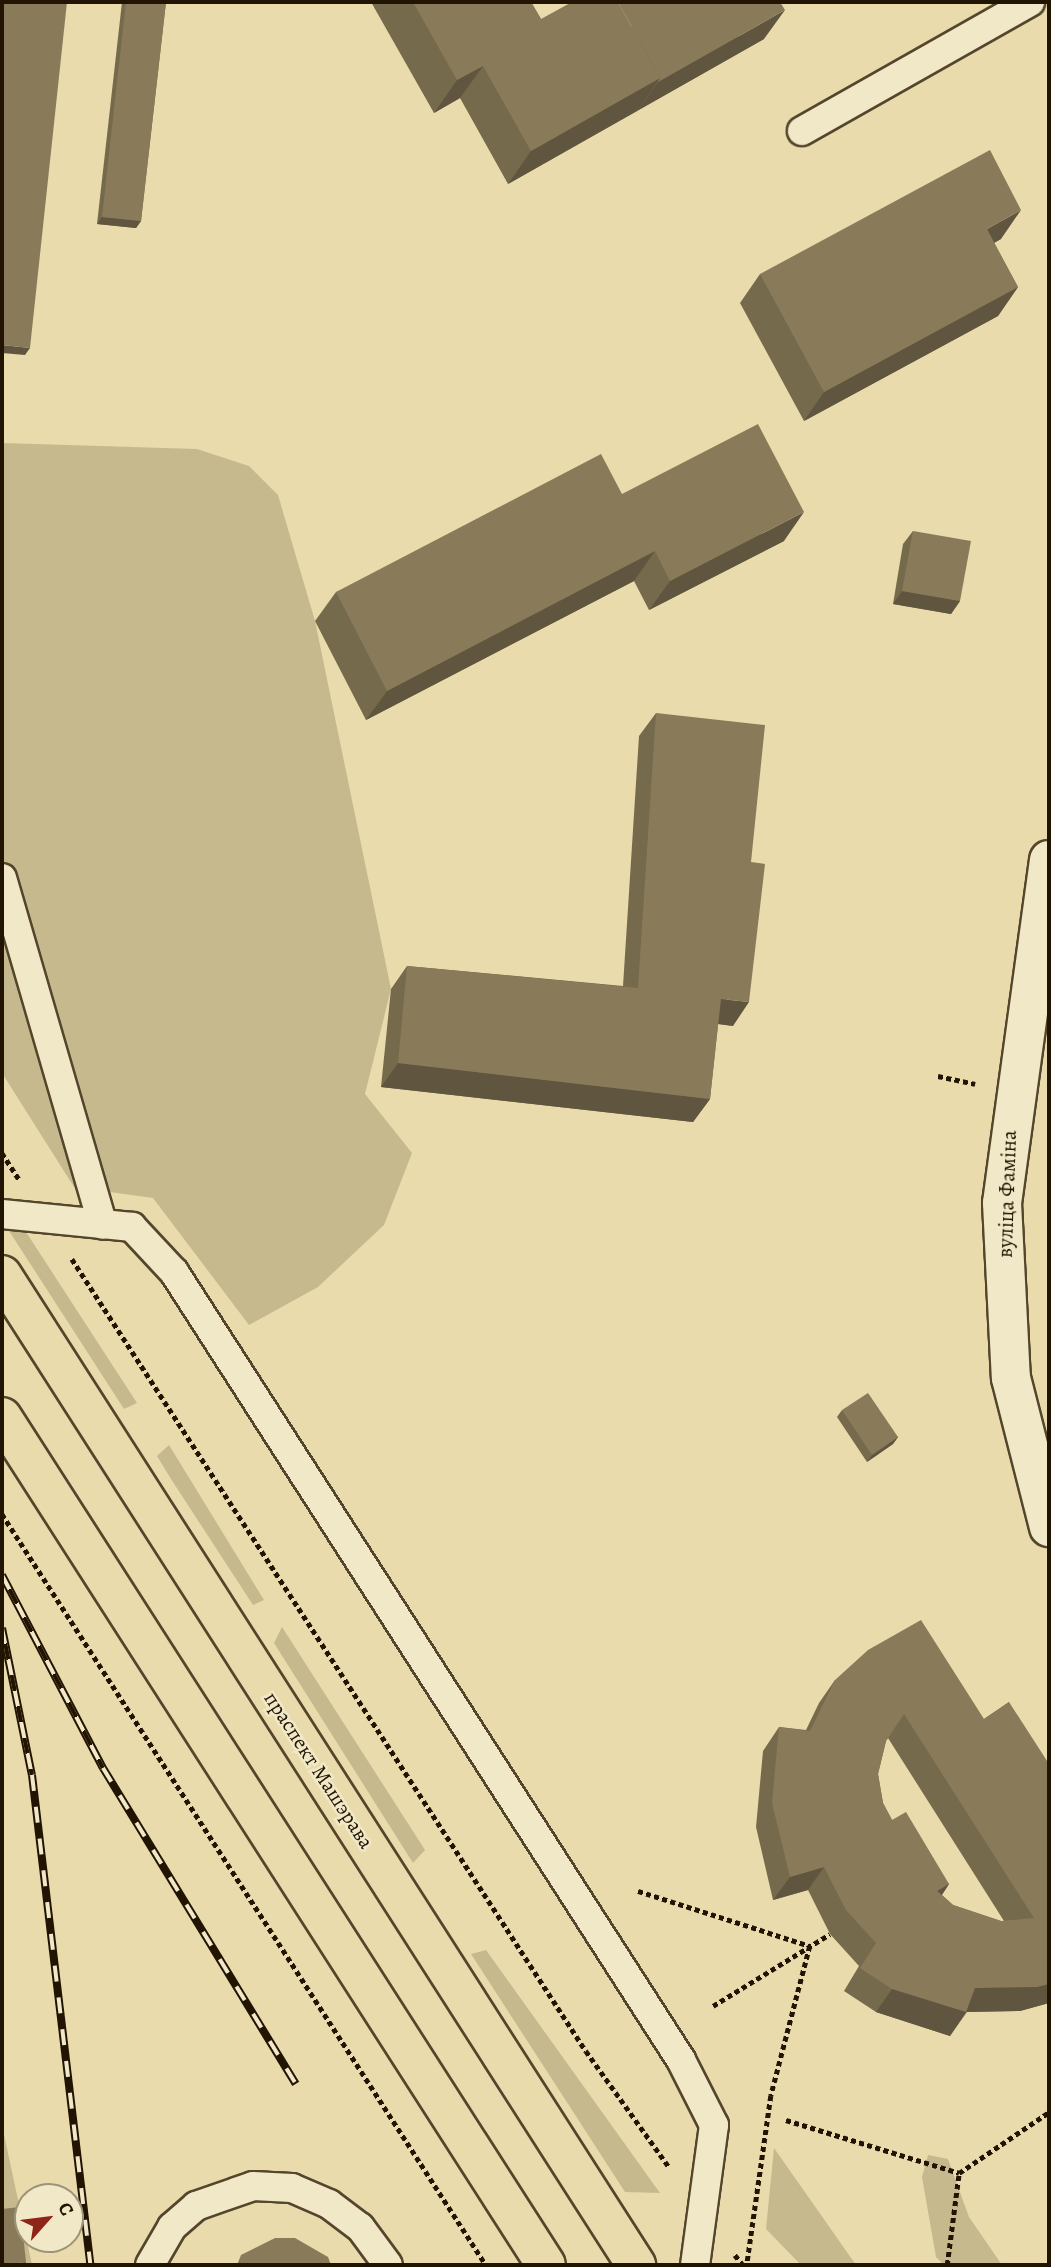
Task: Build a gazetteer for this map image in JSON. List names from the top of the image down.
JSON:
{
  "streets": {
    "main road": ["праспект Машэрава"],
    "street": ["вуліца Фаміна"]
  },
  "north": "top right"
}
